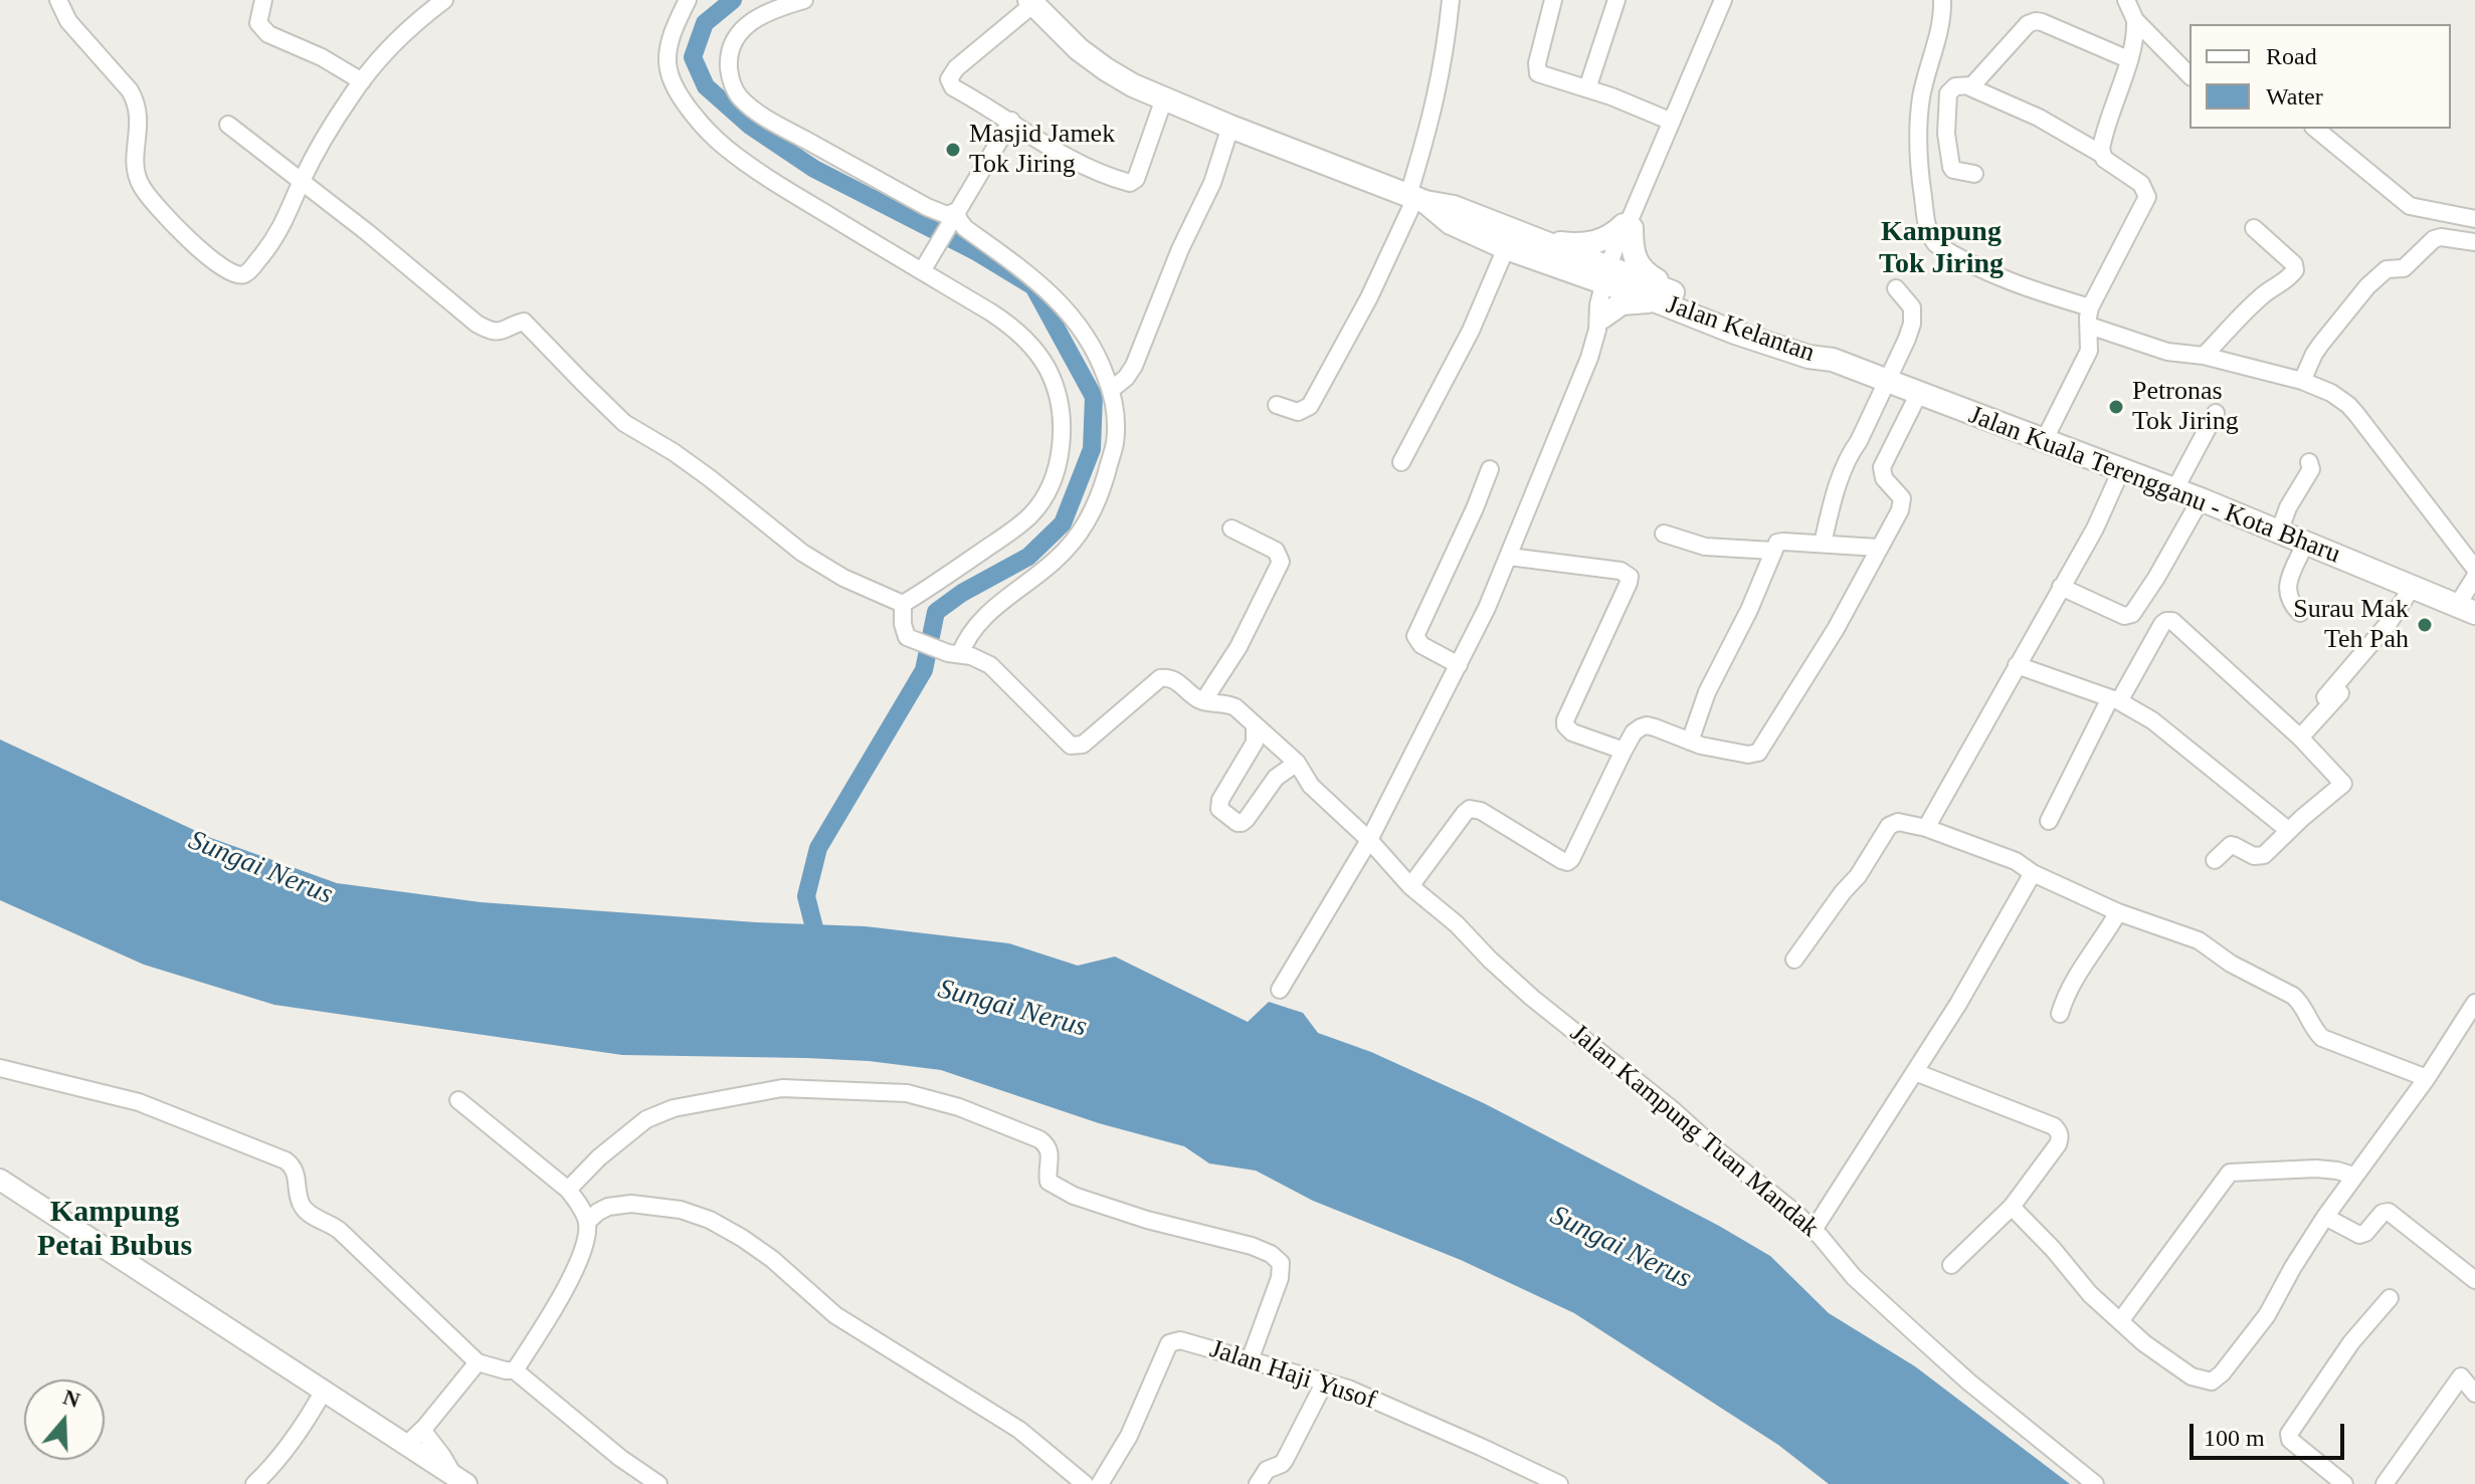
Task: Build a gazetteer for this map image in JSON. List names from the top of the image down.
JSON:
{
  "streets": {
    "highway": ["Jalan Kelantan", "Jalan Kuala Terengganu - Kota Bharu"],
    "street": ["Jalan Kampung Tuan Mandak", "Jalan Haji Yusof"]
  },
  "crossings": [
    ["Jalan Kelantan", "Jalan Kuala Terengganu - Kota Bharu"]
  ],
  "districts": ["Kampung Tok Jiring", "Kampung Petai Bubus"],
  "water": ["Sungai Nerus"],
  "places": ["Masjid Jamek Tok Jiring", "Petronas Tok Jiring", "Surau Mak Teh Pah"],
  "legend": ["Road", "Water"],
  "scale_bar": "100 m",
  "north": "top"
}
